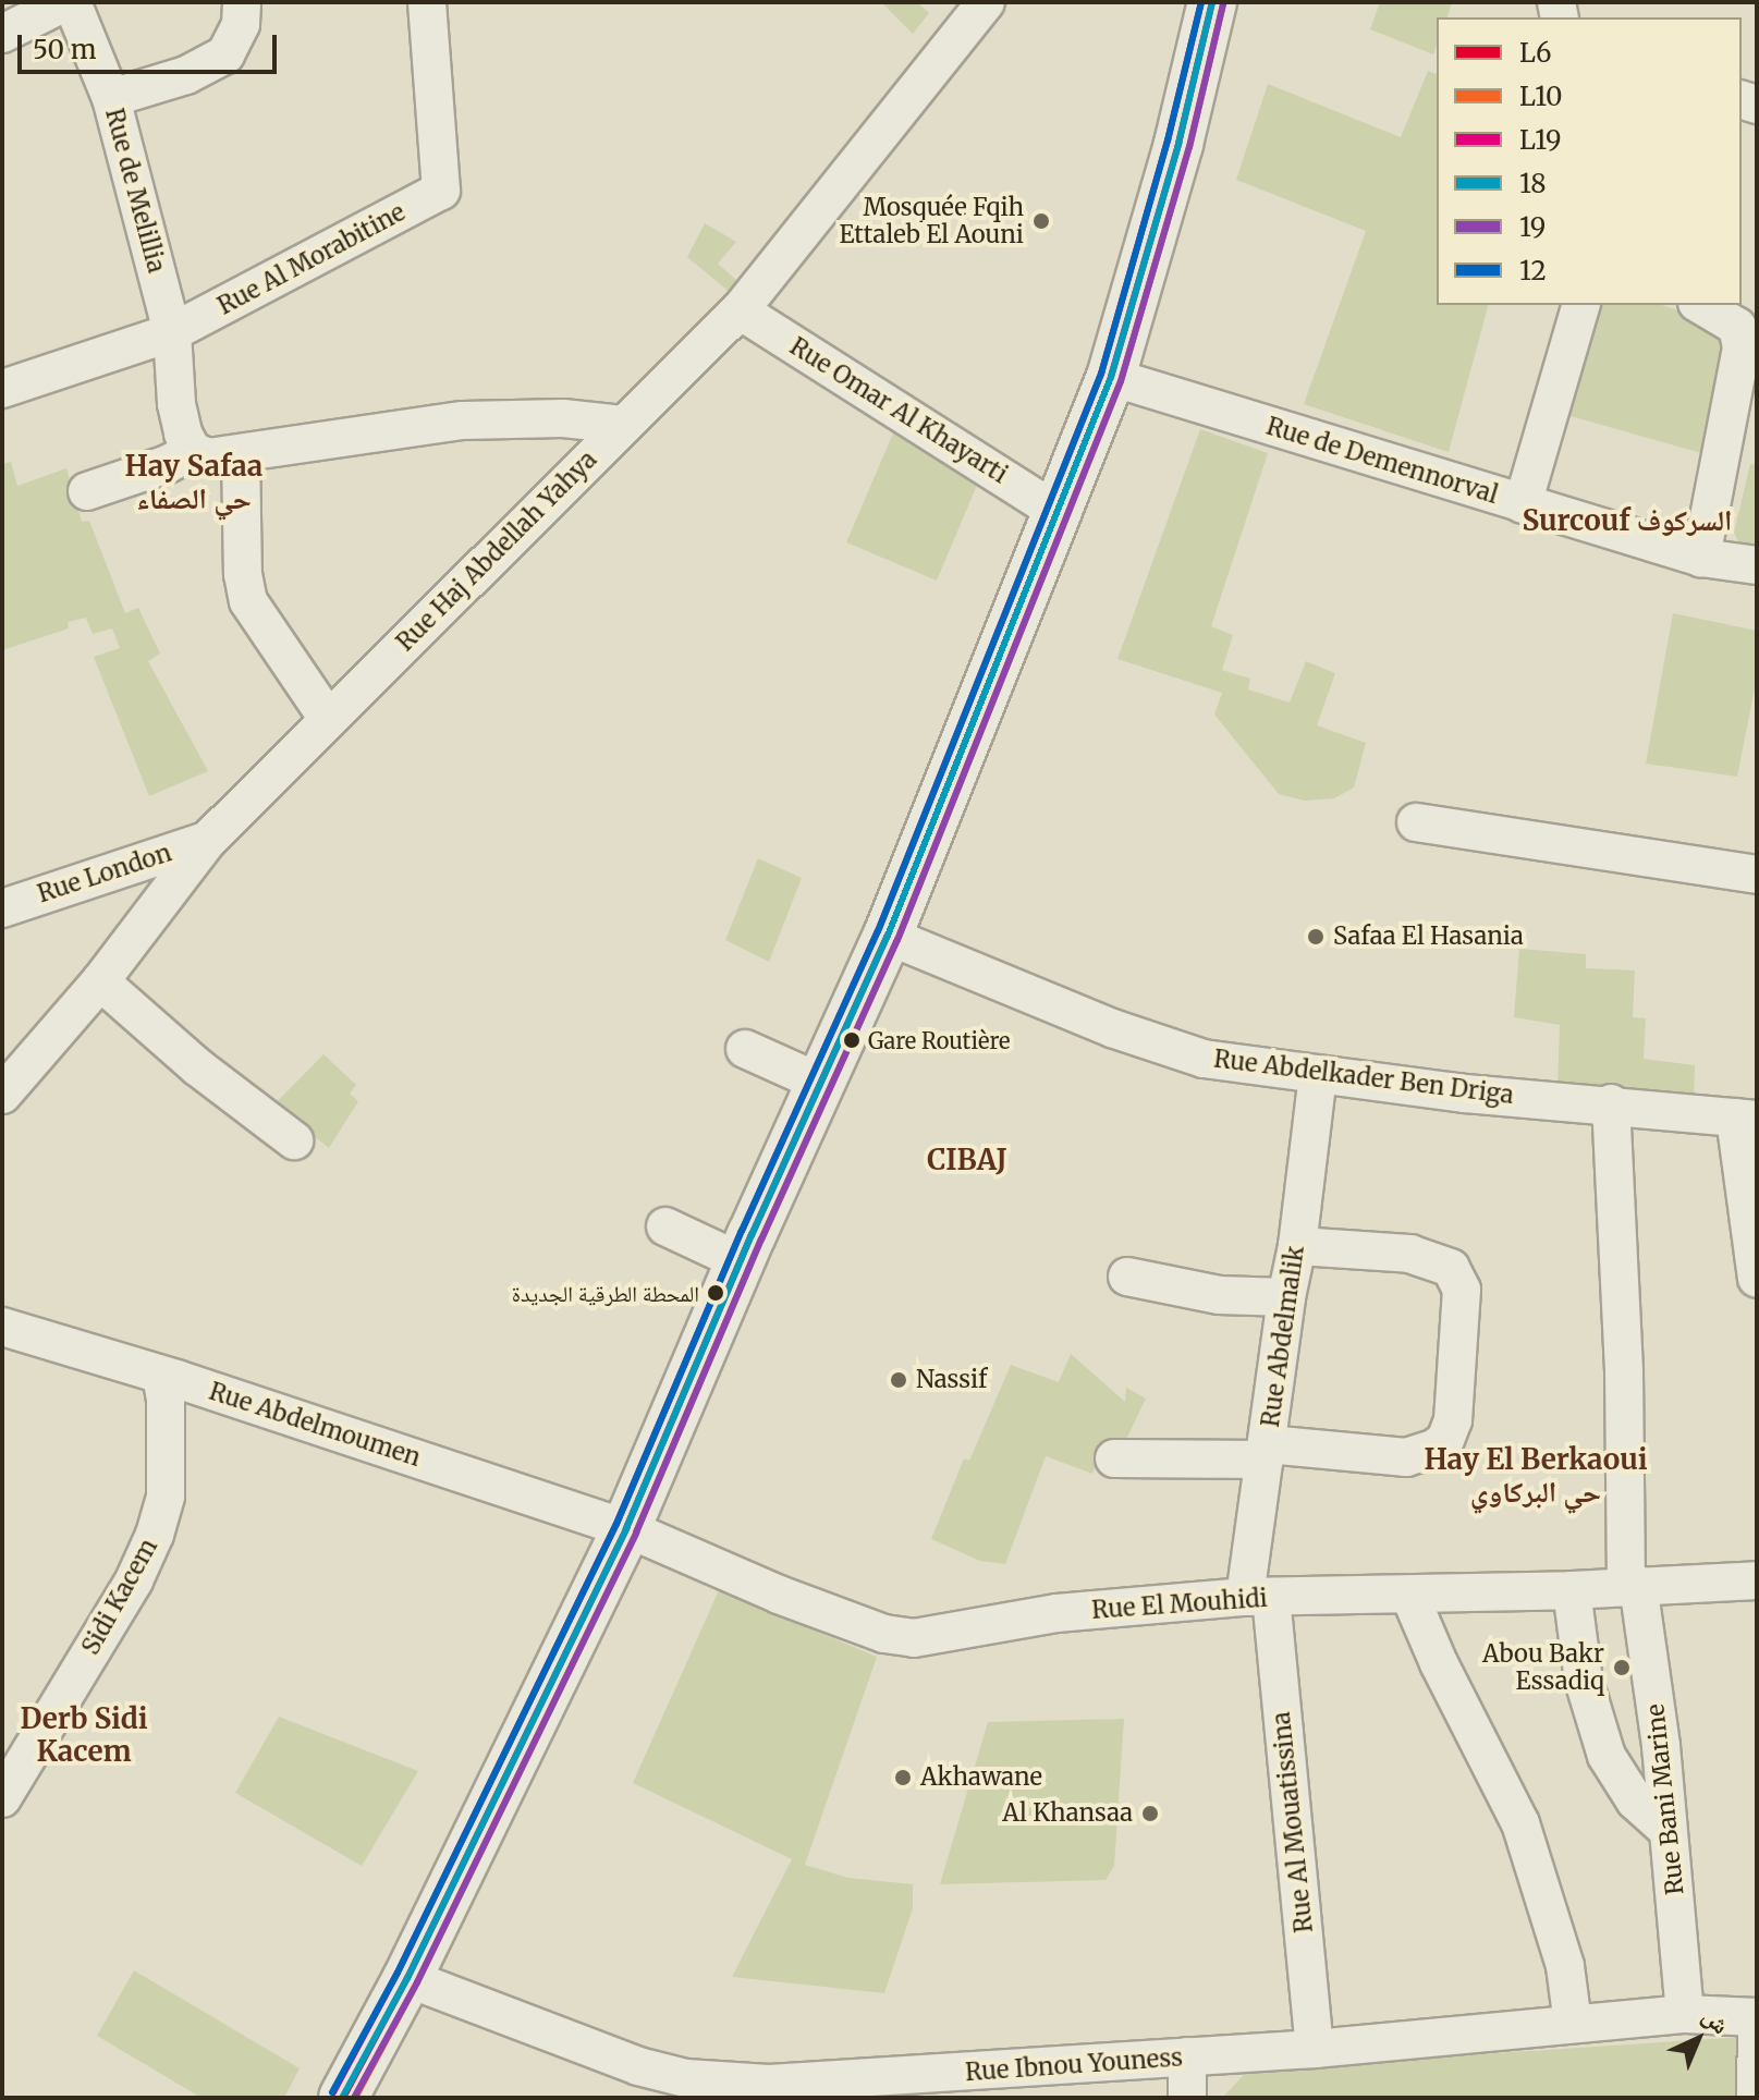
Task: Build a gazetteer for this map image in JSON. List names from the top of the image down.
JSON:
{
  "streets": {
    "street": [
      "Rue de Melillia",
      "Rue Al Morabitine",
      "Rue Omar Al Khayarti",
      "Rue de Demennorval",
      "Rue Haj Abdellah Yahya",
      "Rue London",
      "Rue Abdelkader Ben Driga",
      "Rue Abdelmalik",
      "Rue Abdelmoumen",
      "Sidi Kacem",
      "Rue El Mouhidi",
      "Rue Bani Marine",
      "Rue Al Mouatissina",
      "Rue Ibnou Youness"
    ]
  },
  "crossings": [
    ["Rue de Melillia", "Rue Al Morabitine"],
    ["Rue Omar Al Khayarti", "Rue Haj Abdellah Yahya"],
    ["Rue Haj Abdellah Yahya", "Rue London"],
    ["Rue Abdelkader Ben Driga", "Rue Abdelmalik"],
    ["Rue Abdelkader Ben Driga", "Rue Bani Marine"],
    ["Rue Abdelmalik", "Rue El Mouhidi"],
    ["Rue Abdelmalik", "Rue Al Mouatissina"],
    ["Rue Abdelmoumen", "Sidi Kacem"],
    ["Rue Abdelmoumen", "Rue El Mouhidi"],
    ["Rue El Mouhidi", "Rue Bani Marine"],
    ["Rue El Mouhidi", "Rue Al Mouatissina"],
    ["Rue Bani Marine", "Rue Ibnou Youness"],
    ["Rue Al Mouatissina", "Rue Ibnou Youness"]
  ],
  "districts": [
    "Hay Safaa حي الصفاء",
    "Surcouf السركوف",
    "CIBAJ",
    "Hay El Berkaoui حي البركاوي",
    "Derb Sidi Kacem"
  ],
  "places": [
    "Mosquée Fqih Ettaleb El Aouni",
    "Safaa El Hasania",
    "Gare Routière",
    "المحطة الطرقية الجديدة",
    "Nassif",
    "Abou Bakr Essadiq",
    "Akhawane",
    "Al Khansaa"
  ],
  "lines": [
    "transit line L6",
    "transit line L19",
    "transit line 18",
    "transit line 12",
    "transit line L10",
    "transit line 19"
  ],
  "legend": [
    "L6",
    "L10",
    "L19",
    "18",
    "19",
    "12"
  ],
  "scale_bar": "50 m",
  "north": "top right"
}
